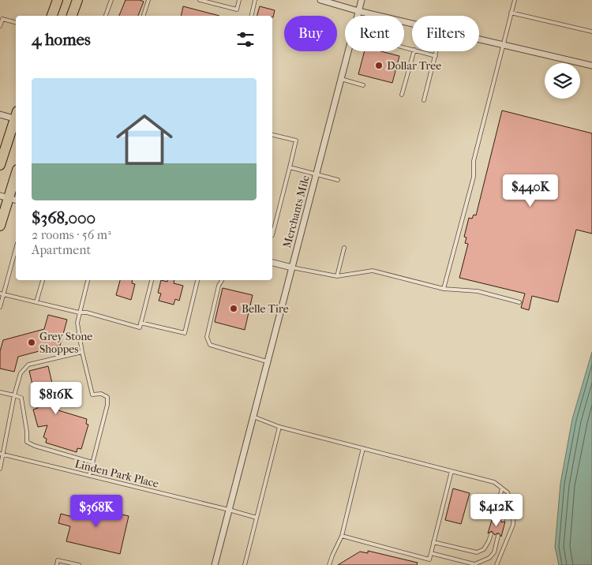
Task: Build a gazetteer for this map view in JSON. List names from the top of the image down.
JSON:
{
  "streets": {
    "street": ["Merchants Mile"],
    "lane": ["Linden Park Place"]
  },
  "crossings": [
    ["Merchants Mile", "Linden Park Place"]
  ],
  "places": ["Dollar Tree", "Belle Tire", "Grey Stone Shoppes"],
  "page": {
    "chip": ["Buy", "Rent", "Filters"],
    "heading": "4 homes",
    "list": [
      {
        "name": "$368,000",
        "note": "2 rooms · 56 m² · Apartment"
      }
    ],
    "price": [
      "$440K",
      "$816K",
      "$412K",
      "$368K"
    ]
  }
}
